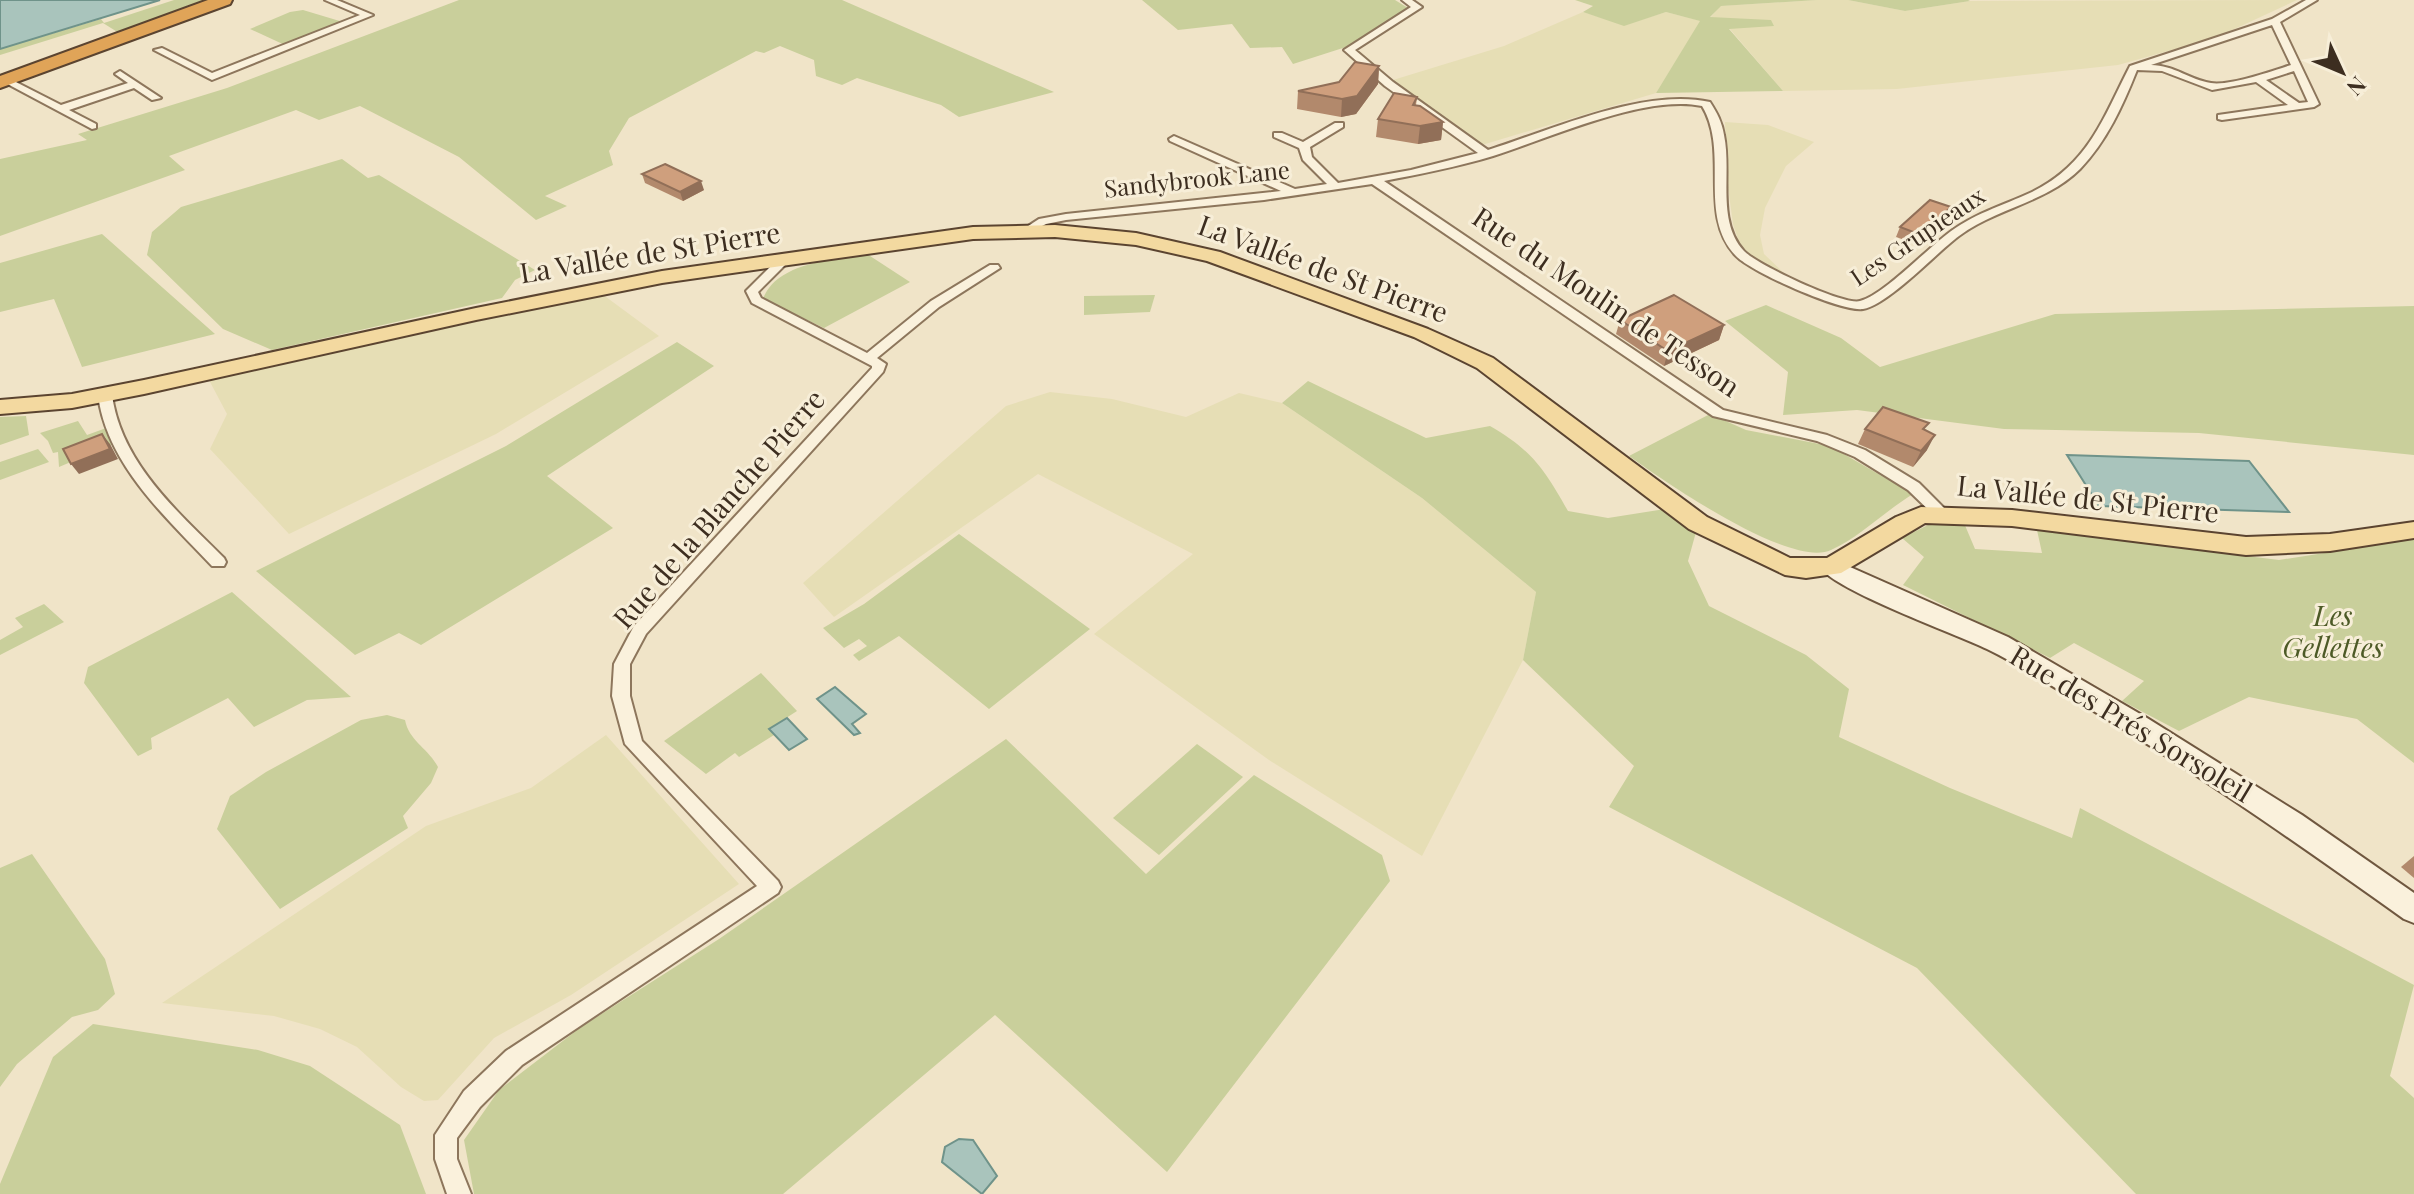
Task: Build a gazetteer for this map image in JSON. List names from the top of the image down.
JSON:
{
  "streets": {
    "main road": ["La Vallée de St Pierre", "Rue des Prés Sorsoleil"],
    "street": [
      "Sandybrook Lane",
      "Les Grupieaux",
      "Rue du Moulin de Tesson",
      "Rue de la Blanche Pierre"
    ]
  },
  "crossings": [
    ["Sandybrook Lane", "Les Grupieaux"],
    ["Sandybrook Lane", "La Vallée de St Pierre"],
    ["Sandybrook Lane", "Rue du Moulin de Tesson"],
    ["Les Grupieaux", "Rue du Moulin de Tesson"],
    ["La Vallée de St Pierre", "Rue du Moulin de Tesson"],
    ["La Vallée de St Pierre", "Rue des Prés Sorsoleil"]
  ],
  "parks": ["Les Gellettes"],
  "north": "bottom right"
}
